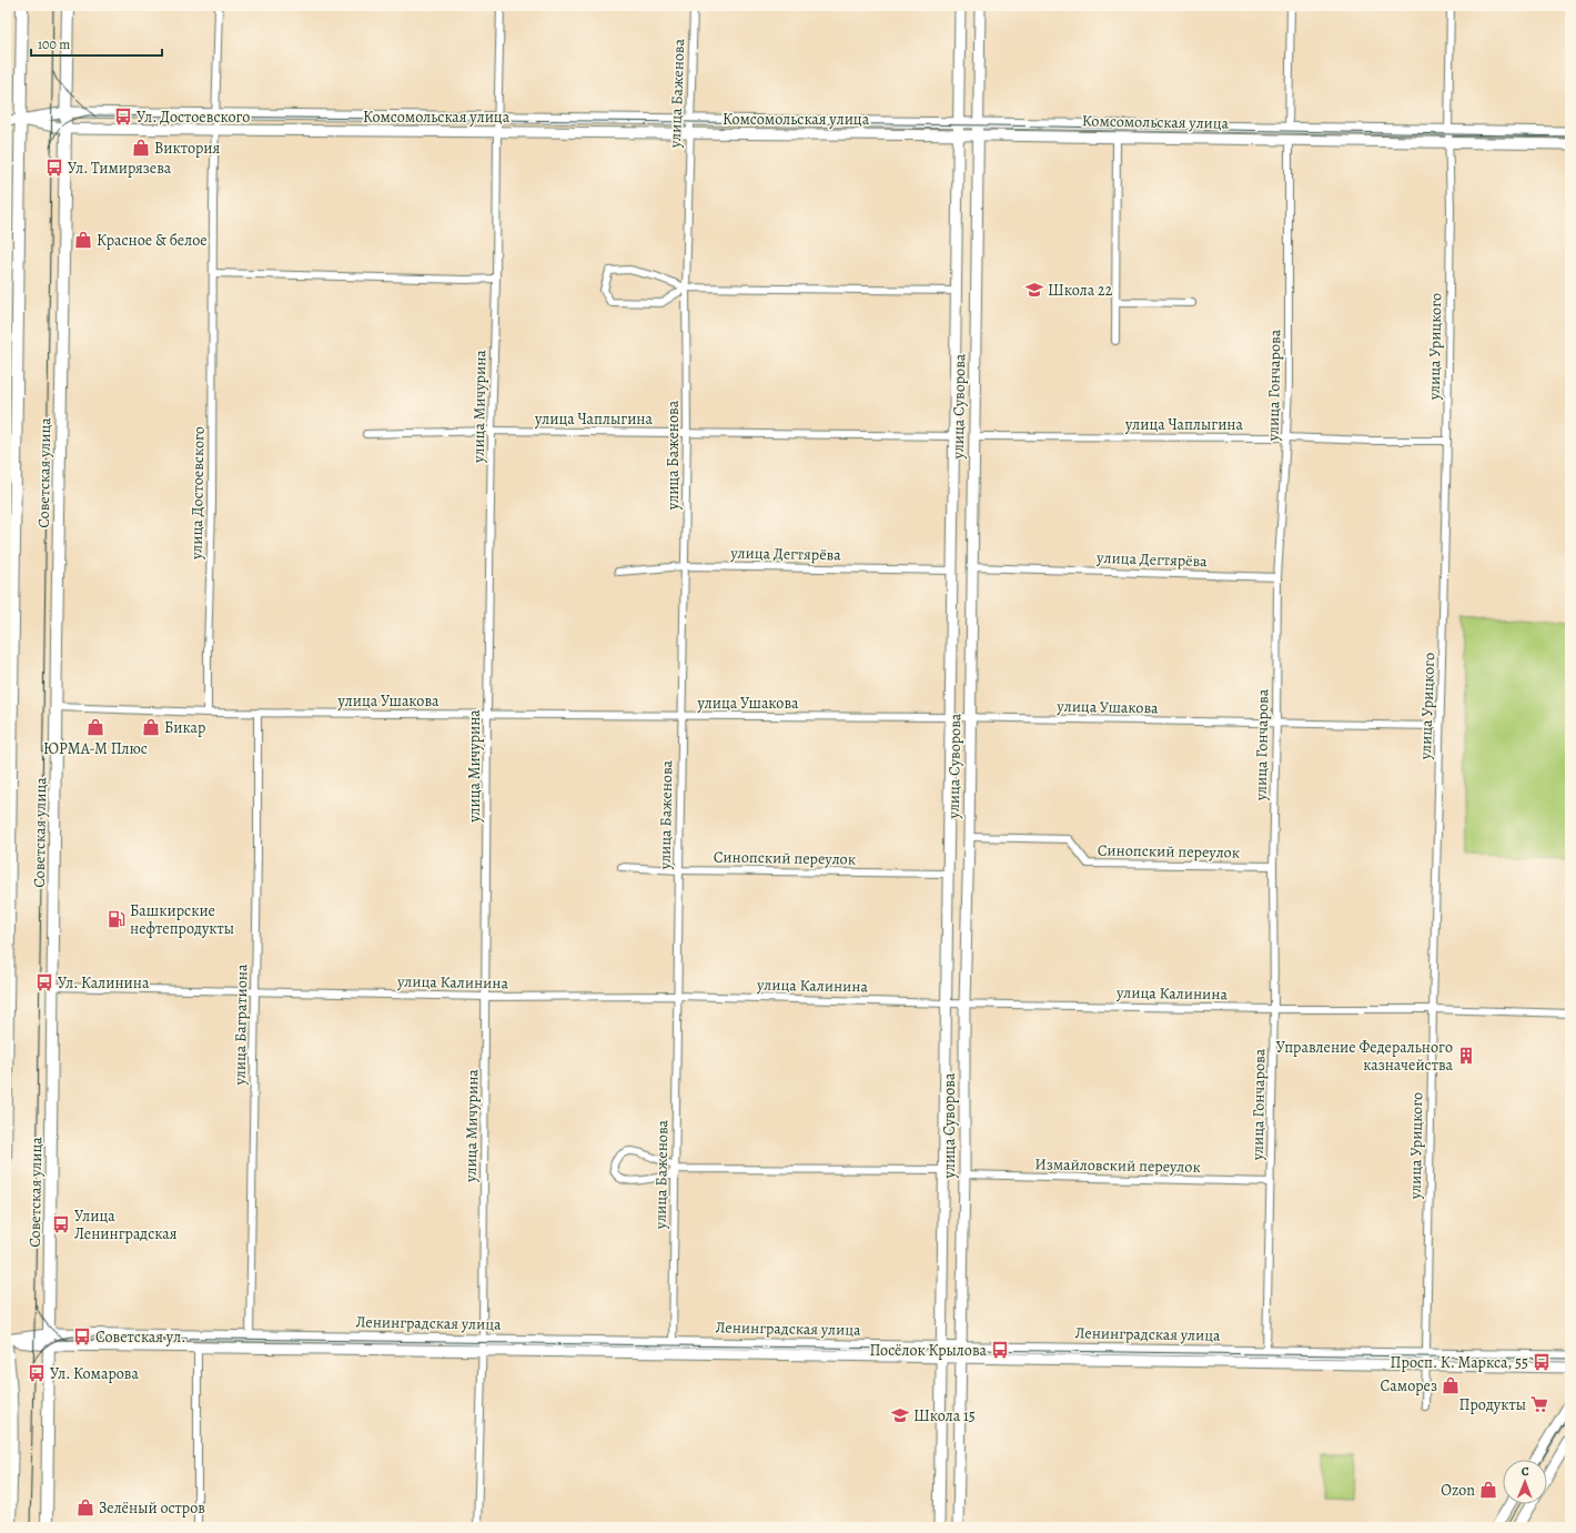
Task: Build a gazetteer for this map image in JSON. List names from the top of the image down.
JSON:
{
  "streets": {
    "main road": [
      "Комсомольская улица",
      "улица Суворова",
      "Советская улица",
      "Ленинградская улица"
    ],
    "street": [
      "улица Баженова",
      "улица Урицкого",
      "улица Гончарова",
      "улица Мичурина",
      "улица Чаплыгина",
      "улица Достоевского",
      "улица Дегтярёва",
      "улица Ушакова",
      "Синопский переулок",
      "улица Калинина",
      "улица Багратиона",
      "Измайловский переулок"
    ]
  },
  "crossings": [
    ["улица Баженова", "Комсомольская улица"],
    ["улица Баженова", "улица Чаплыгина"],
    ["улица Баженова", "улица Дегтярёва"],
    ["улица Баженова", "улица Ушакова"],
    ["улица Баженова", "Синопский переулок"],
    ["улица Баженова", "улица Калинина"],
    ["улица Баженова", "Ленинградская улица"],
    ["Комсомольская улица", "улица Урицкого"],
    ["Комсомольская улица", "улица Гончарова"],
    ["Комсомольская улица", "улица Мичурина"],
    ["Комсомольская улица", "улица Суворова"],
    ["Комсомольская улица", "Советская улица"],
    ["Комсомольская улица", "улица Достоевского"],
    ["улица Урицкого", "улица Чаплыгина"],
    ["улица Урицкого", "улица Ушакова"],
    ["улица Урицкого", "улица Калинина"],
    ["улица Урицкого", "Ленинградская улица"],
    ["улица Гончарова", "улица Чаплыгина"],
    ["улица Гончарова", "улица Дегтярёва"],
    ["улица Гончарова", "улица Ушакова"],
    ["улица Гончарова", "Синопский переулок"],
    ["улица Гончарова", "улица Калинина"],
    ["улица Гончарова", "Измайловский переулок"],
    ["улица Гончарова", "Ленинградская улица"],
    ["улица Мичурина", "улица Чаплыгина"],
    ["улица Мичурина", "улица Ушакова"],
    ["улица Мичурина", "улица Калинина"],
    ["улица Мичурина", "Ленинградская улица"],
    ["улица Суворова", "улица Чаплыгина"],
    ["улица Суворова", "улица Дегтярёва"],
    ["улица Суворова", "улица Ушакова"],
    ["улица Суворова", "Синопский переулок"],
    ["улица Суворова", "улица Калинина"],
    ["улица Суворова", "Измайловский переулок"],
    ["улица Суворова", "Ленинградская улица"],
    ["Советская улица", "улица Ушакова"],
    ["Советская улица", "улица Калинина"],
    ["Советская улица", "Ленинградская улица"],
    ["улица Достоевского", "улица Ушакова"],
    ["улица Ушакова", "улица Багратиона"],
    ["улица Калинина", "улица Багратиона"],
    ["улица Багратиона", "Ленинградская улица"]
  ],
  "places": {
    "bus stop": [
      "Ул. Достоевского",
      "Ул. Тимирязева",
      "Ул. Калинина",
      "Улица Ленинградская",
      "Советская ул.",
      "Посёлок Крылова",
      "Просп. К. Маркса, 55",
      "Ул. Комарова"
    ],
    "shop": [
      "Виктория",
      "Красное & белое",
      "ЮРМА-М Плюс",
      "Бикар",
      "Саморез",
      "Ozon",
      "Зелёный остров"
    ],
    "school or university": ["Школа 22", "Школа 15"],
    "fuel station": ["Башкирские нефтепродукты"],
    "building": ["Управление Федерального казначейства"],
    "supermarket": ["Продукты"]
  },
  "scale_bar": "100 m",
  "north": "top"
}
